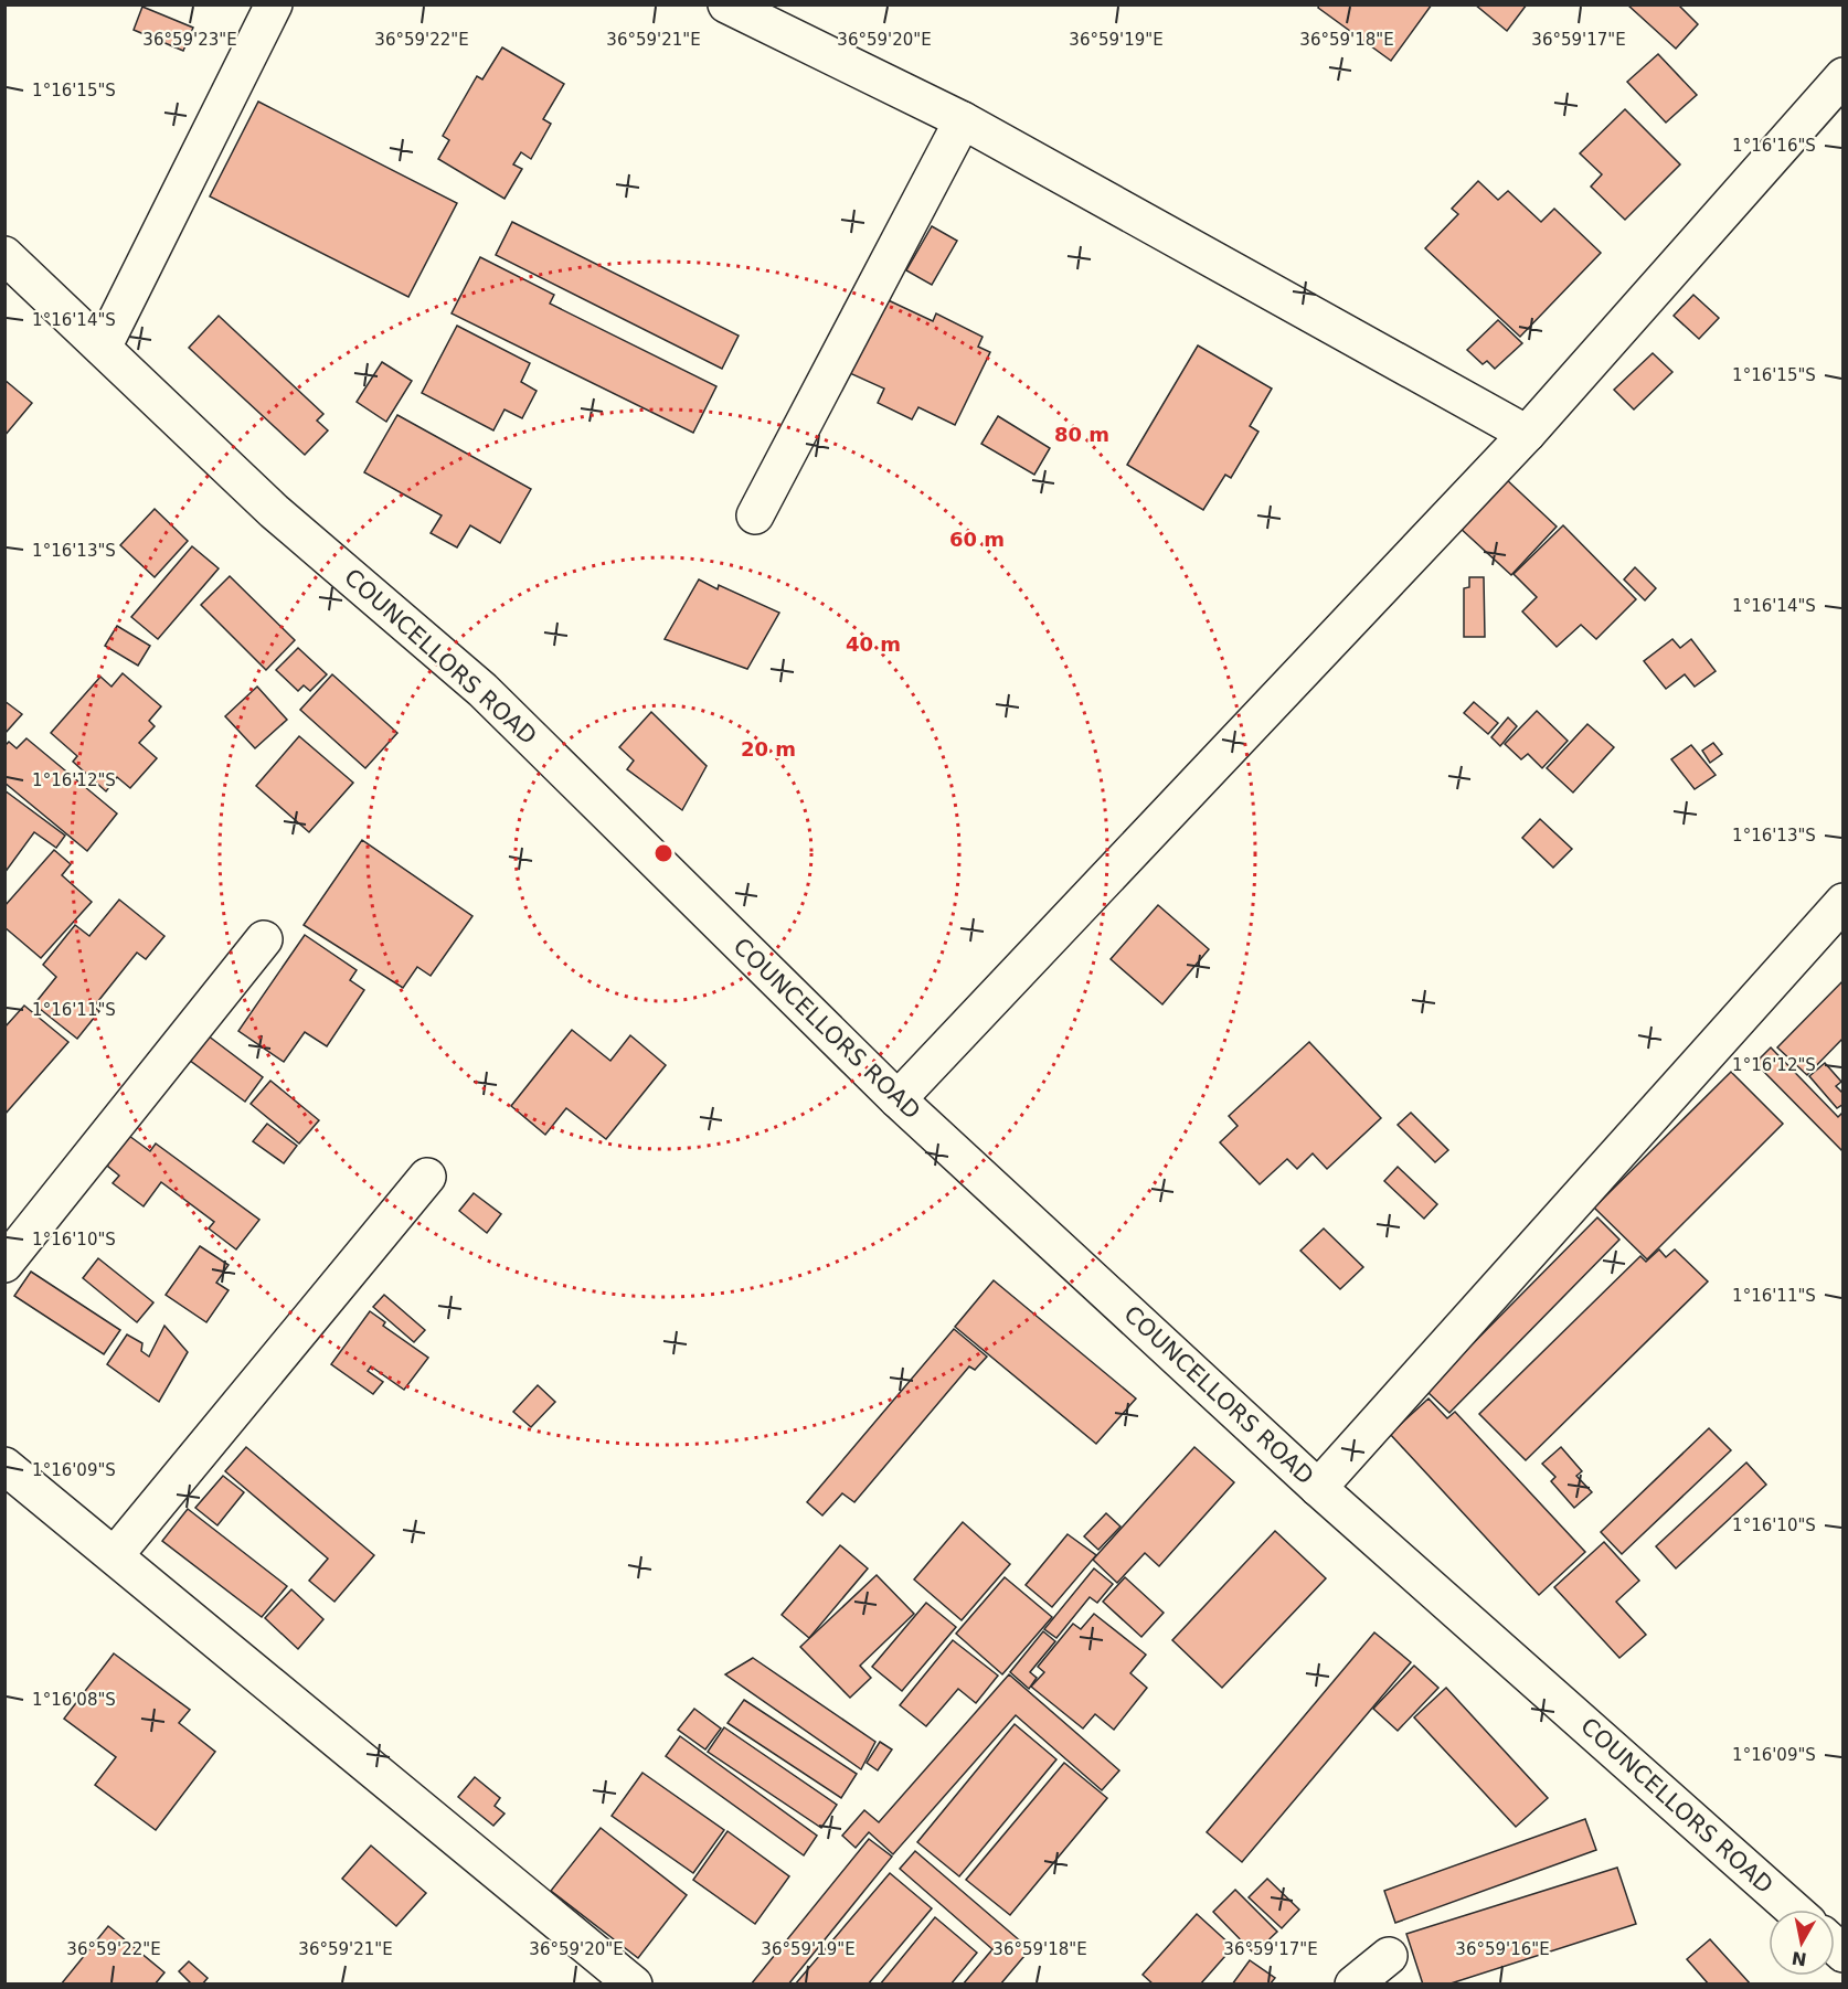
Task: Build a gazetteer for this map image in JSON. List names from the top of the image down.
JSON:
{
  "streets": {
    "street": ["COUNCELLORS ROAD"]
  },
  "north": "bottom",
  "coordinates": [
    "36°59'22\"E",
    "36°59'21\"E",
    "36°59'20\"E",
    "36°59'19\"E",
    "36°59'18\"E",
    "36°59'17\"E",
    "36°59'23\"E",
    "1°16'15\"S",
    "1°16'16\"S",
    "1°16'14\"S",
    "1°16'13\"S",
    "1°16'12\"S",
    "1°16'11\"S",
    "1°16'10\"S",
    "1°16'09\"S",
    "1°16'08\"S",
    "36°59'16\"E"
  ],
  "rings": [
    "80 m",
    "60 m",
    "40 m",
    "20 m"
  ]
}
